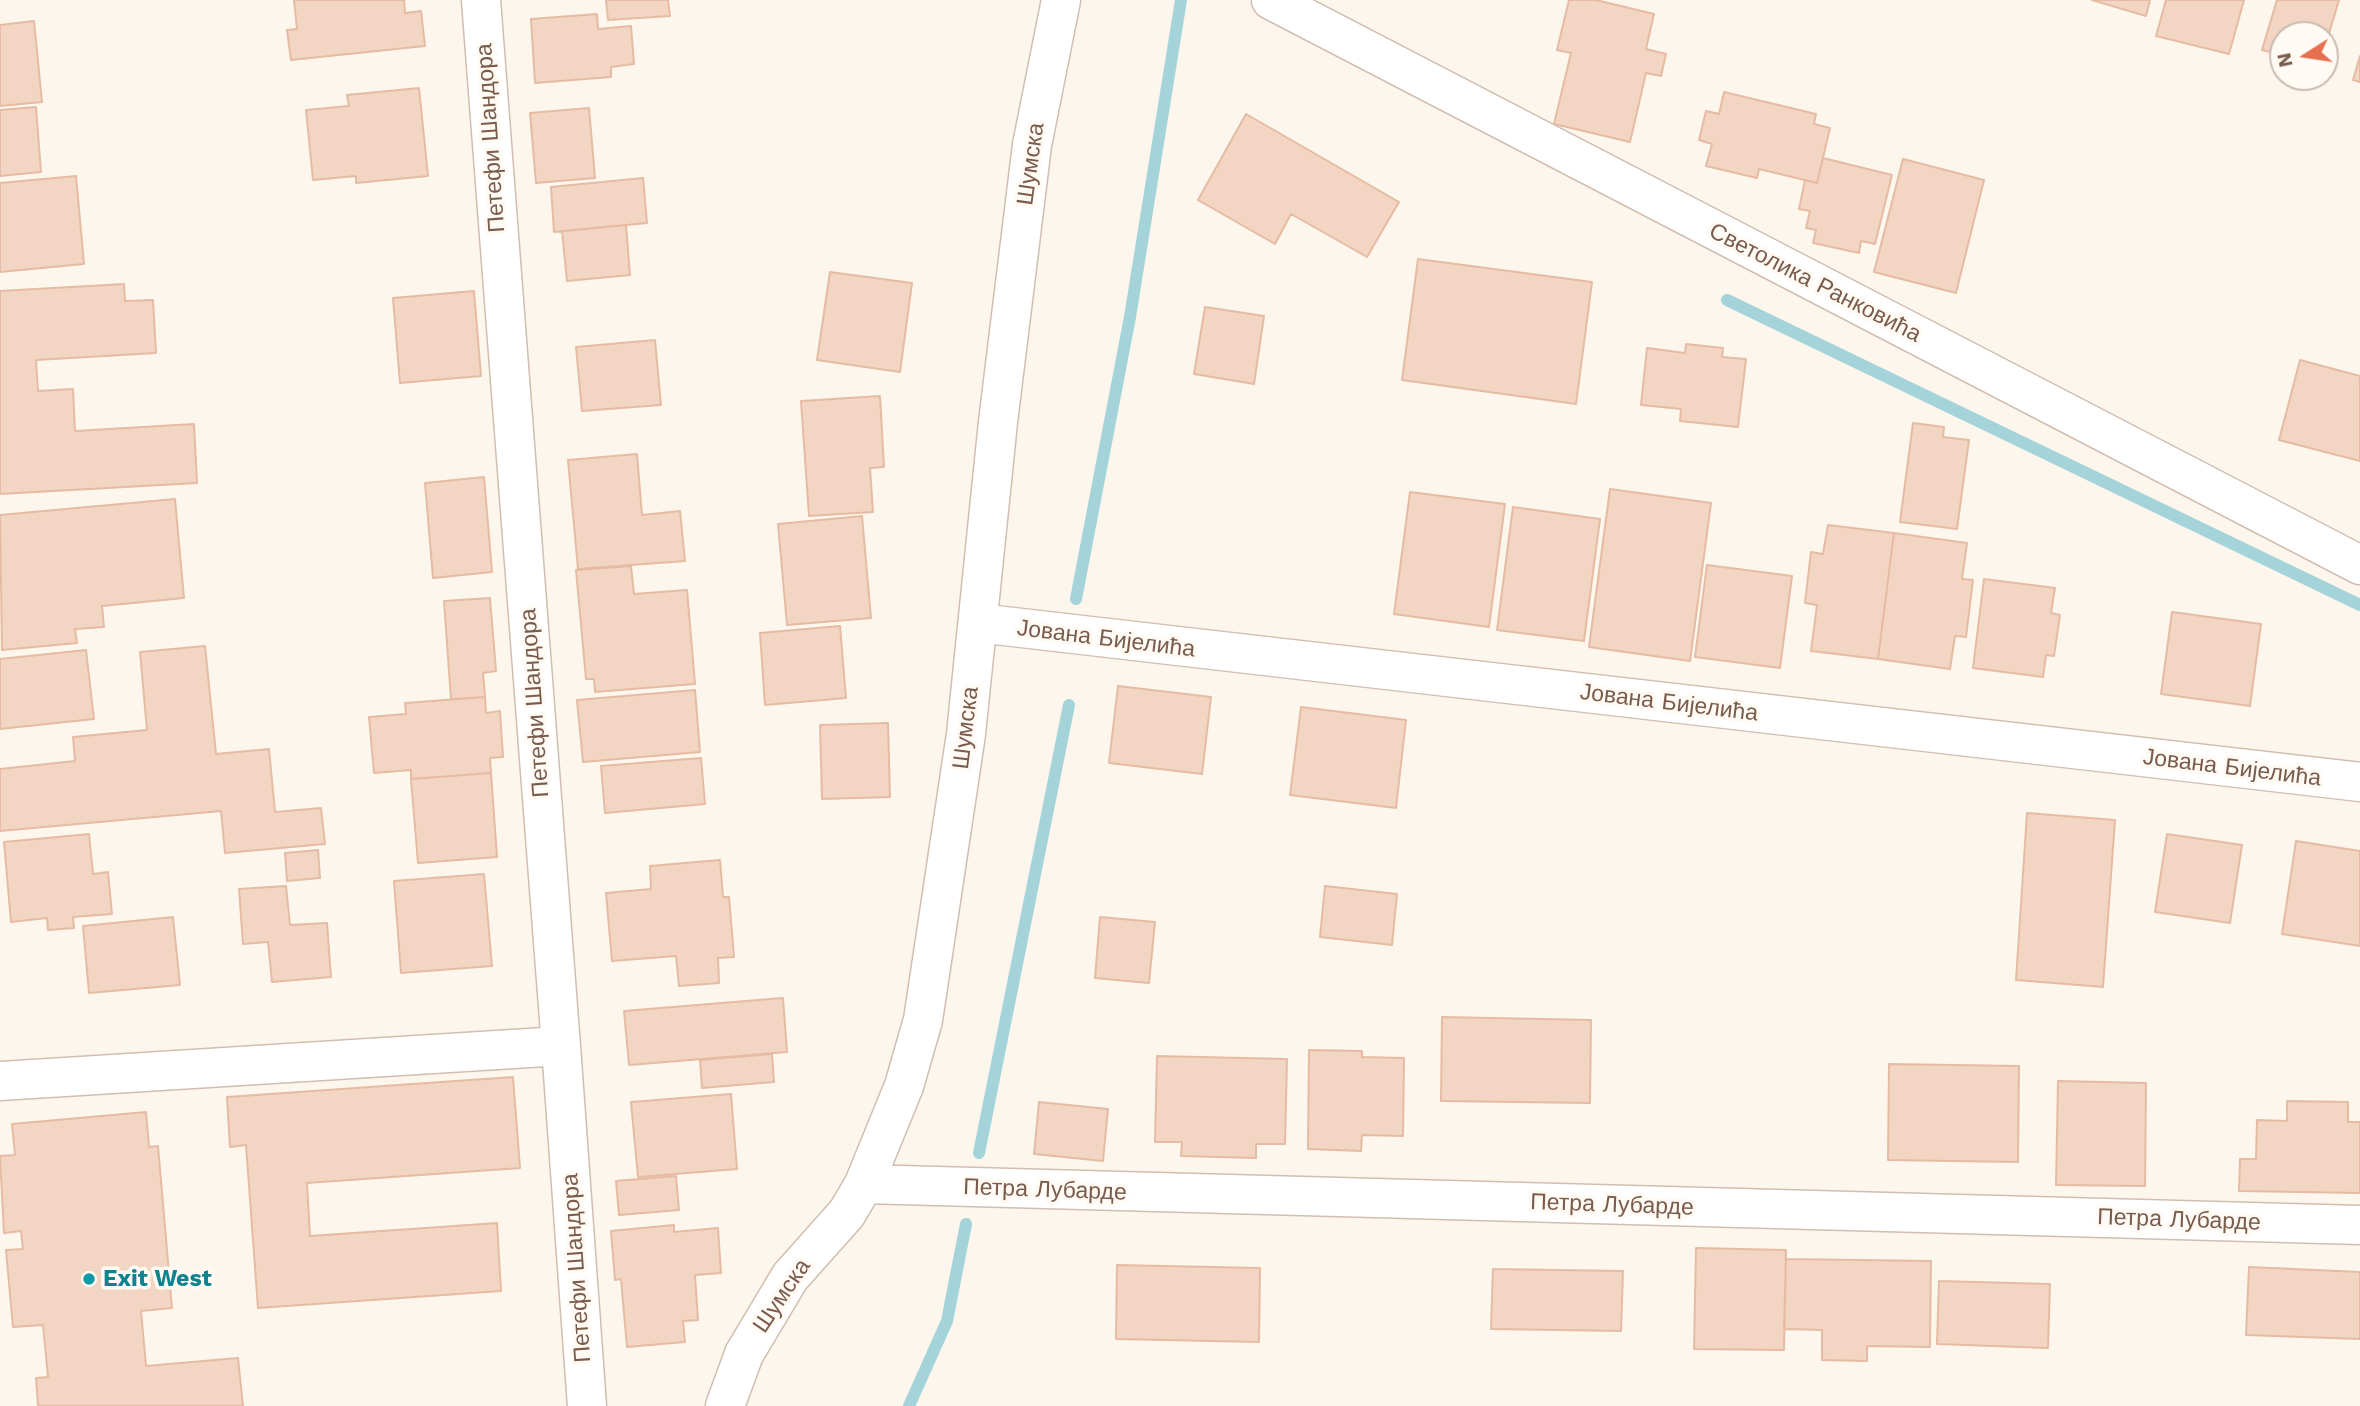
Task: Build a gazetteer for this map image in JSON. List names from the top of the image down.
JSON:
{
  "streets": {
    "street": [
      "Петефи Шандора",
      "Шумска",
      "Светолика Ранковића",
      "Јована Бијелића",
      "Петра Лубарде"
    ]
  },
  "crossings": [
    ["Шумска", "Јована Бијелића"],
    ["Шумска", "Петра Лубарде"]
  ],
  "places": ["Exit West"],
  "north": "left"
}
